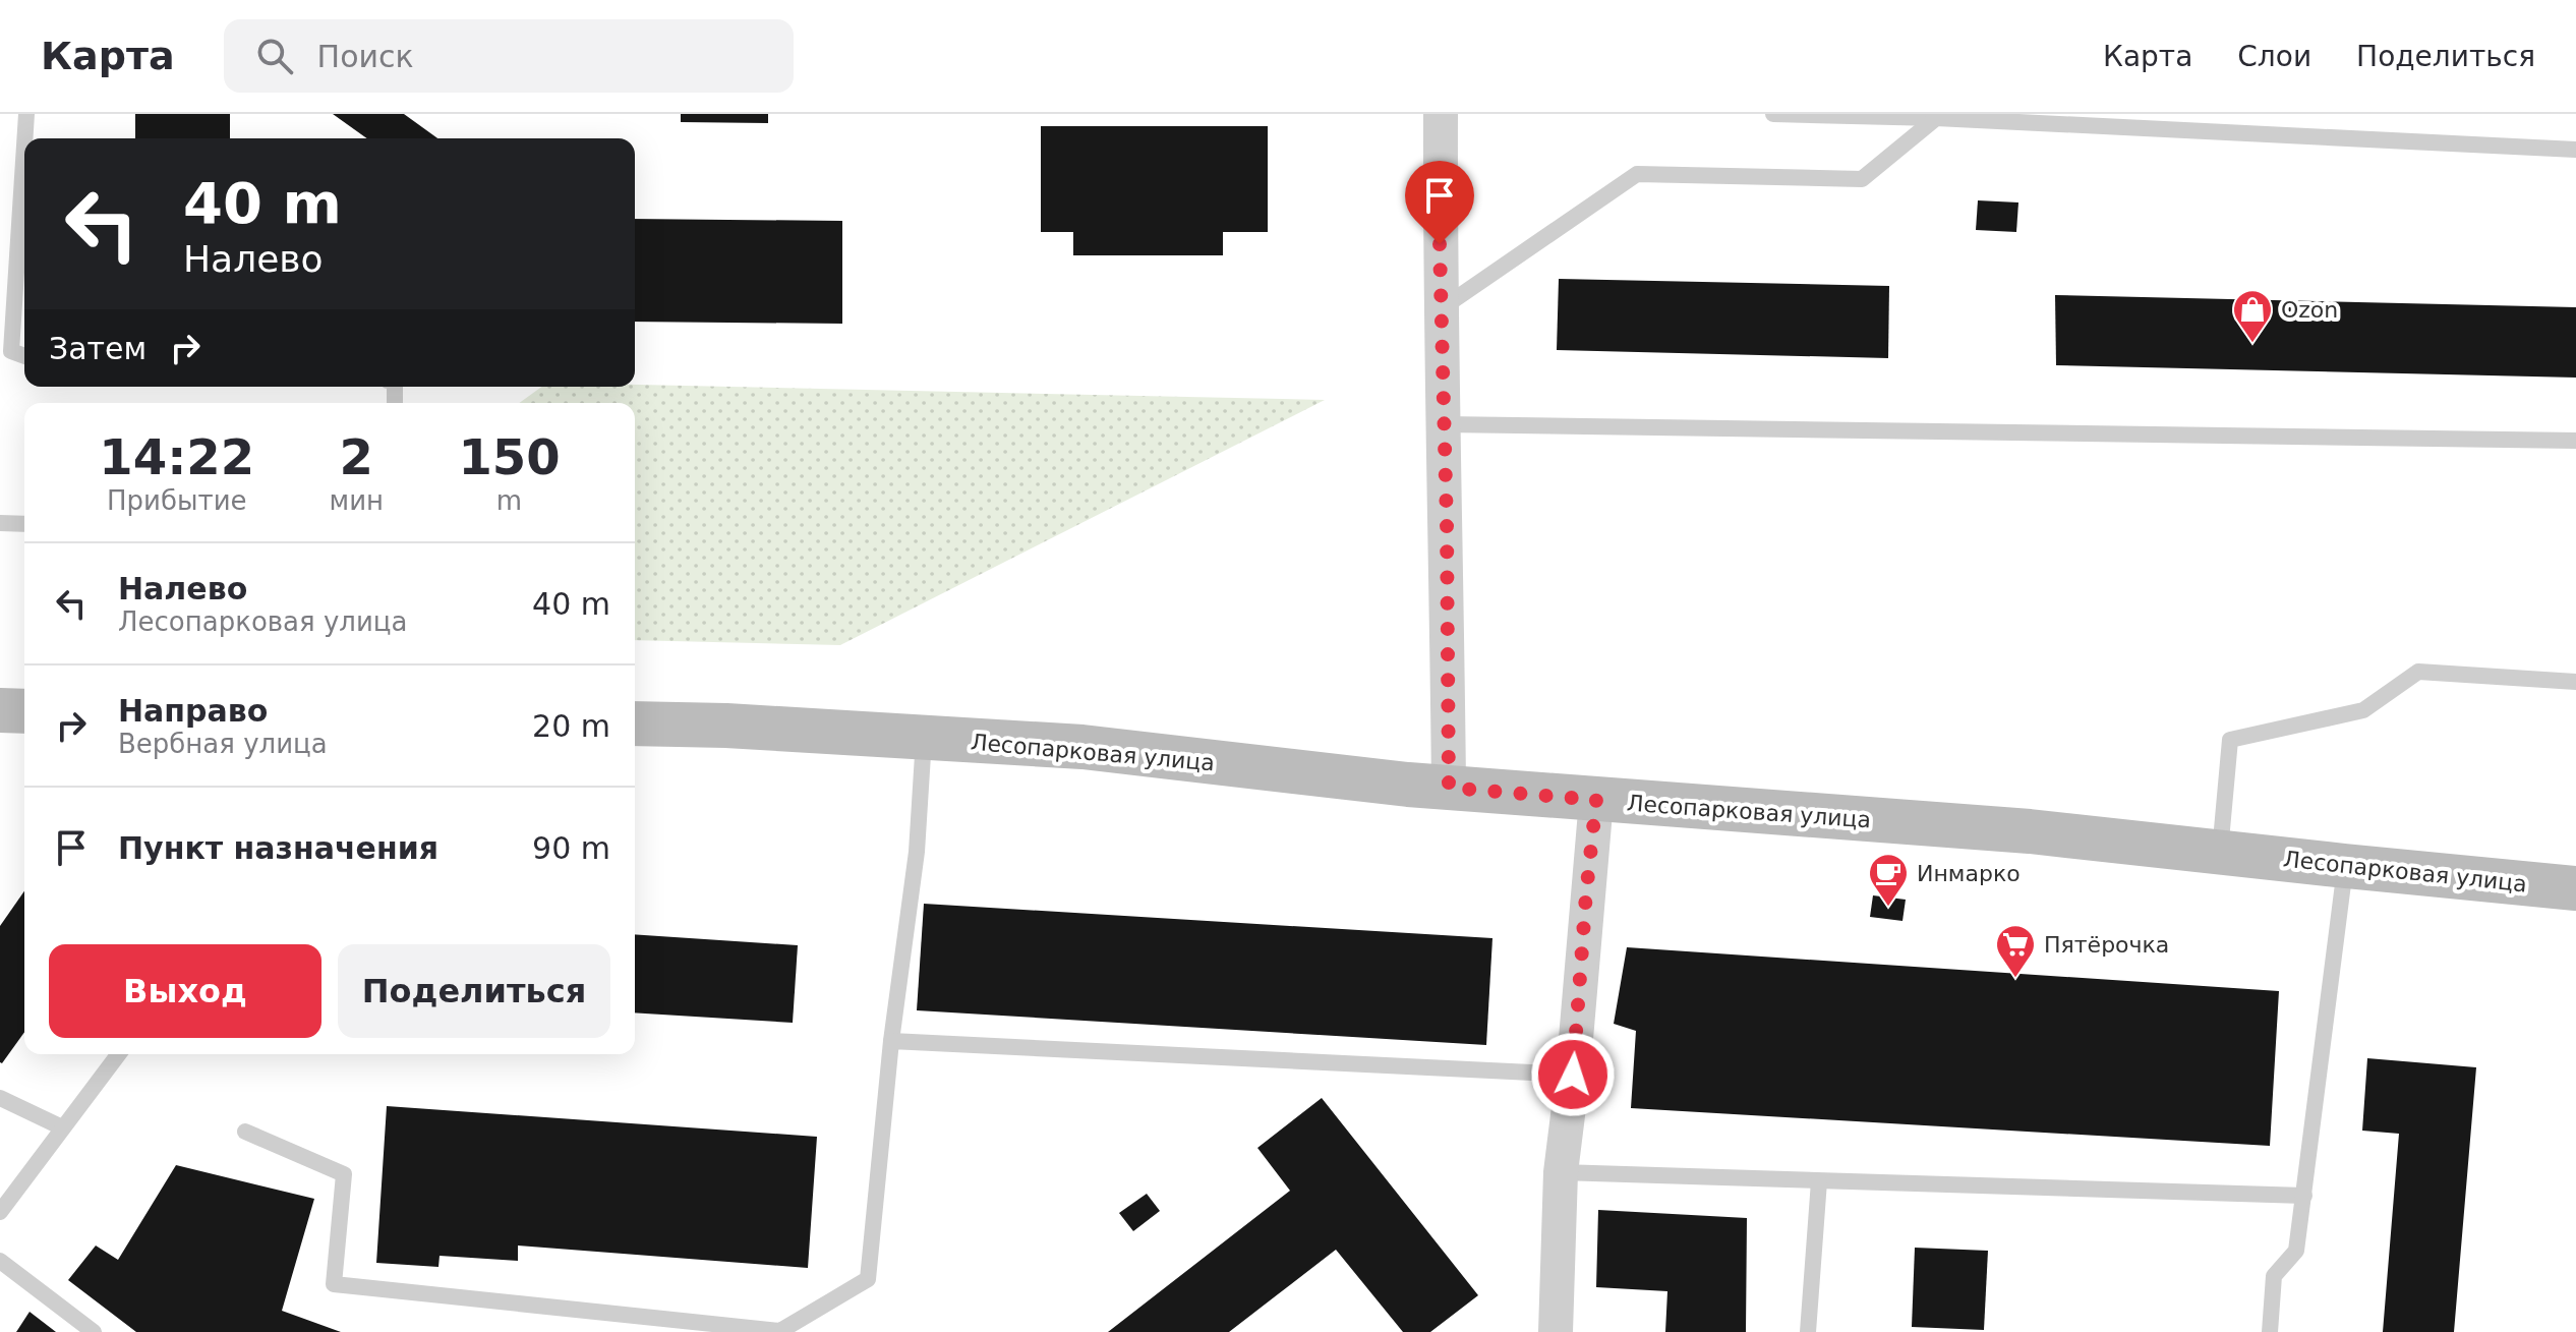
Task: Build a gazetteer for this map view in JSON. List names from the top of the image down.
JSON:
{
  "streets": {
    "main road": ["Лесопарковая улица"]
  },
  "places": {
    "shop": ["Ozon"],
    "cafe": ["Инмарко"],
    "supermarket": ["Пятёрочка"]
  },
  "page": {
    "header": "Карта",
    "search": "Поиск",
    "nav": ["Карта", "Слои", "Поделиться"],
    "turn": ["40 m", "Налево"],
    "then": "Затем",
    "eta": [
      "14:22",
      "Прибытие",
      "2",
      "мин",
      "150",
      "m"
    ],
    "list": [
      {
        "name": "Налево",
        "note": "Лесопарковая улица",
        "value": "40 m"
      },
      {
        "name": "Направо",
        "note": "Вербная улица",
        "value": "20 m"
      },
      {
        "name": "Пункт назначения",
        "value": "90 m"
      }
    ],
    "buttons": ["Выход", "Поделиться"]
  }
}
